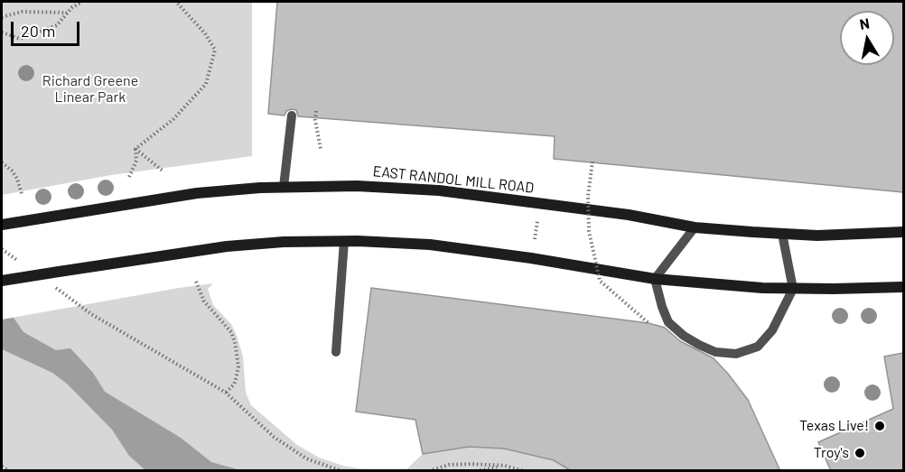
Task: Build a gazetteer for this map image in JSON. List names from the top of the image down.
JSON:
{
  "streets": {
    "main road": ["EAST RANDOL MILL ROAD"]
  },
  "parks": ["Richard Greene Linear Park"],
  "places": ["Texas Live!", "Troy's"],
  "scale_bar": "20 m",
  "north": "top"
}
